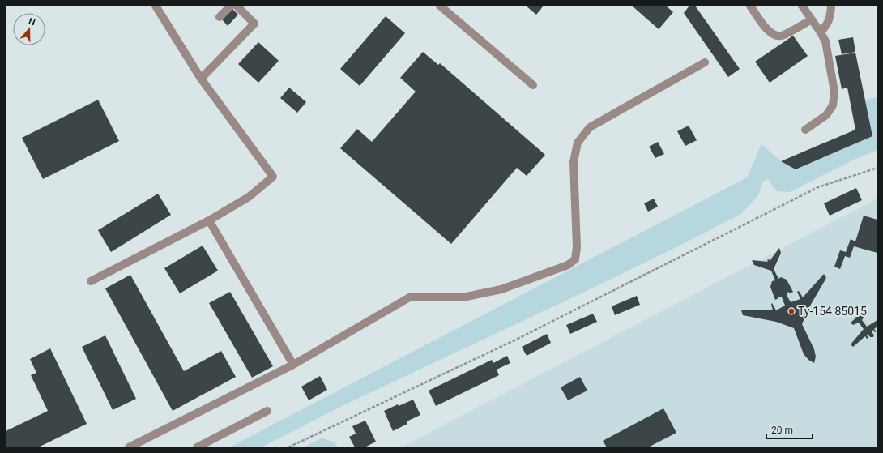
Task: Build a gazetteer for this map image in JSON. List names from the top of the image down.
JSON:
{
  "places": ["Ту-154 85015"],
  "scale_bar": "20 m",
  "north": "top"
}
